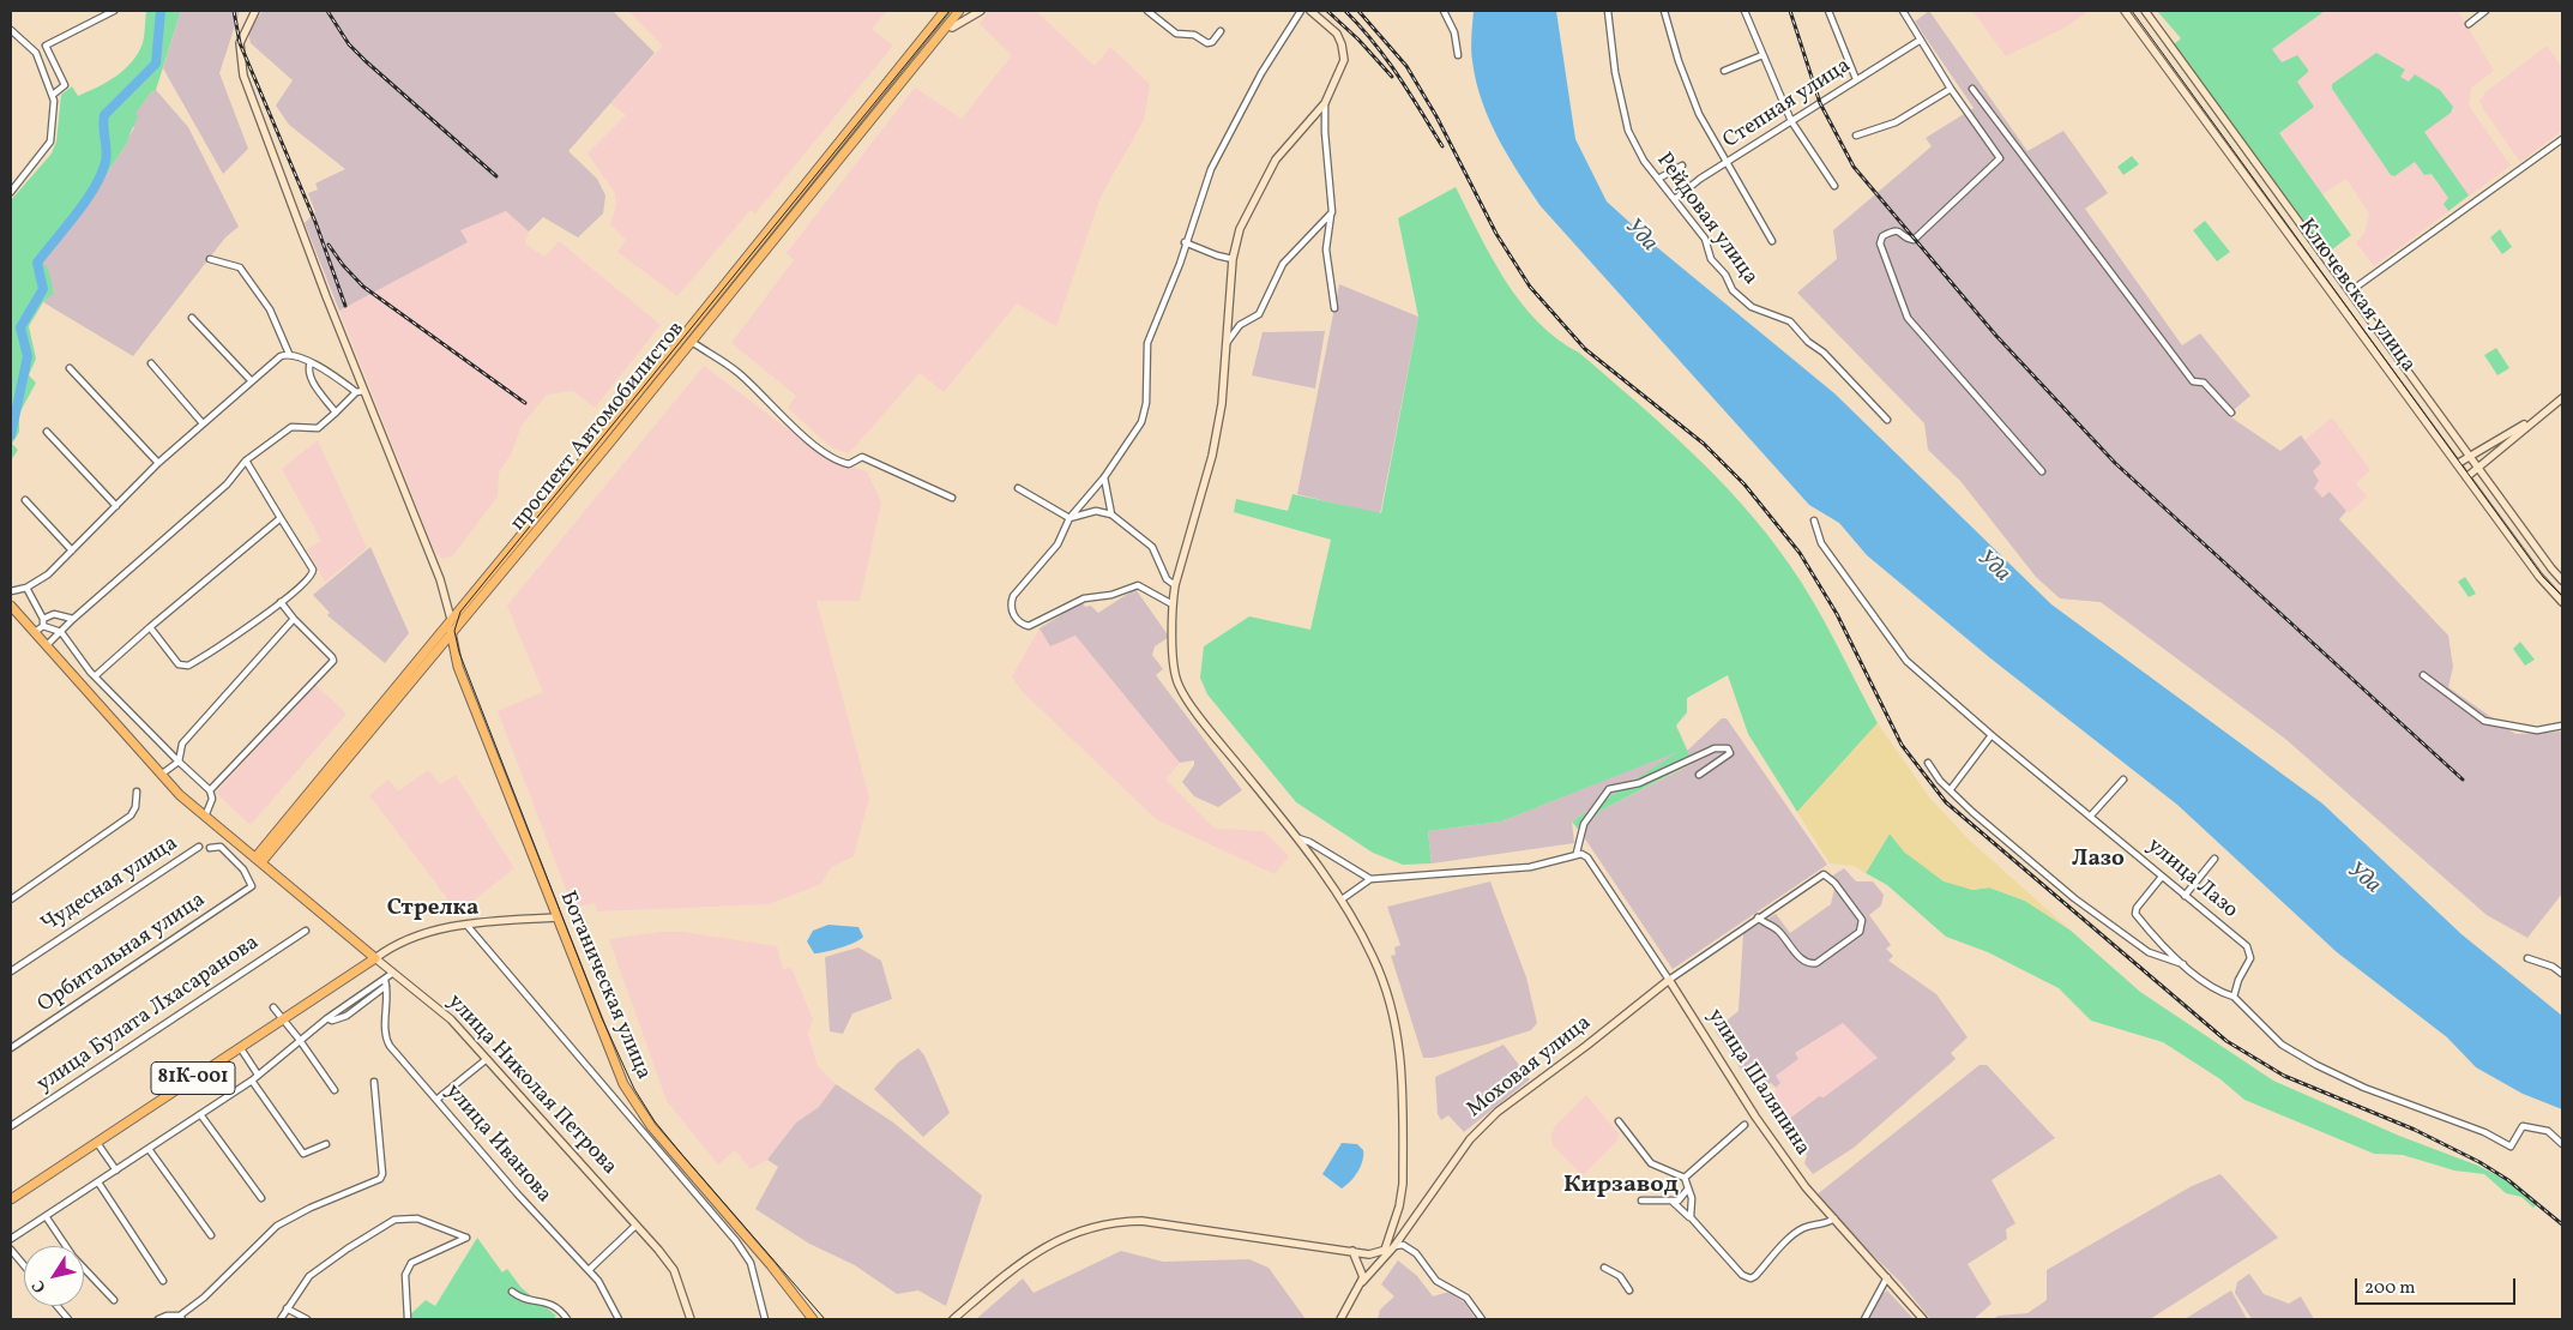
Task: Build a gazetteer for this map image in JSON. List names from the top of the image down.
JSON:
{
  "streets": {
    "main road": [
      "проспект Автомобилистов",
      "Ботаническая улица",
      "81К-001",
      "улица Николая Петрова"
    ],
    "street": [
      "Степная улица",
      "Рейдовая улица",
      "Ключевская улица",
      "улица Лазо",
      "Чудесная улица",
      "Орбитальная улица",
      "улица Булата Лхасаранова",
      "Моховая улица",
      "улица Шаляпина",
      "улица Иванова"
    ]
  },
  "crossings": [
    ["Степная улица", "Рейдовая улица"],
    ["проспект Автомобилистов", "Ботаническая улица"],
    ["проспект Автомобилистов", "улица Николая Петрова"],
    ["Моховая улица", "улица Шаляпина"],
    ["81К-001", "улица Николая Петрова"]
  ],
  "districts": ["Лазо", "Стрелка", "Кирзавод"],
  "water": ["Уда"],
  "scale_bar": "200 m",
  "north": "bottom left"
}
